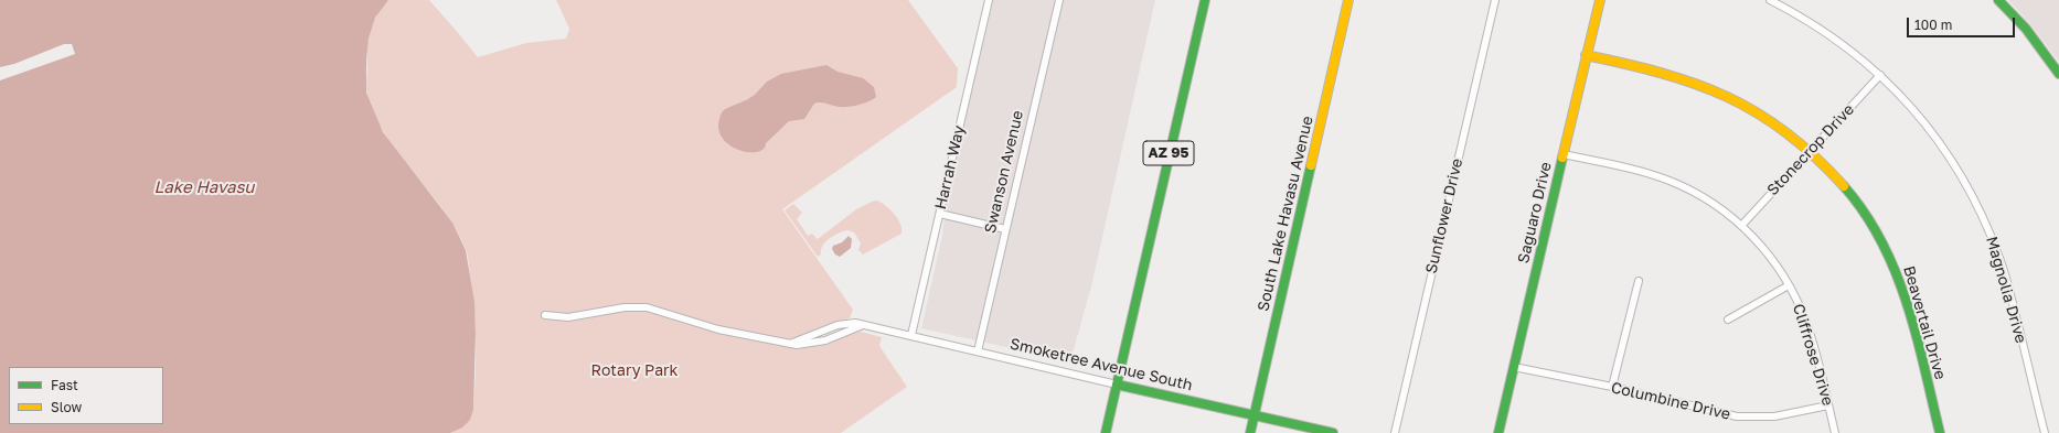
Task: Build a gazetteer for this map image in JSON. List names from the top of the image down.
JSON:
{
  "streets": {
    "main road": [
      "AZ 95",
      "Saguaro Drive",
      "South Lake Havasu Avenue",
      "Beavertail Drive",
      "Smoketree Avenue South"
    ],
    "street": [
      "Stonecrop Drive",
      "Harrah Way",
      "Swanson Avenue",
      "Sunflower Drive",
      "Magnolia Drive",
      "Cliffrose Drive",
      "Columbine Drive"
    ]
  },
  "crossings": [
    ["Stonecrop Drive", "Magnolia Drive"],
    ["Stonecrop Drive", "Beavertail Drive"],
    ["Stonecrop Drive", "Cliffrose Drive"],
    ["AZ 95", "Smoketree Avenue South"],
    ["Harrah Way", "Smoketree Avenue South"],
    ["Swanson Avenue", "Smoketree Avenue South"],
    ["Saguaro Drive", "Beavertail Drive"],
    ["Saguaro Drive", "Cliffrose Drive"],
    ["Saguaro Drive", "Columbine Drive"],
    ["South Lake Havasu Avenue", "Smoketree Avenue South"],
    ["Cliffrose Drive", "Columbine Drive"]
  ],
  "water": ["Lake Havasu"],
  "parks": ["Rotary Park"],
  "legend": ["Fast", "Slow"],
  "scale_bar": "100 m"
}
